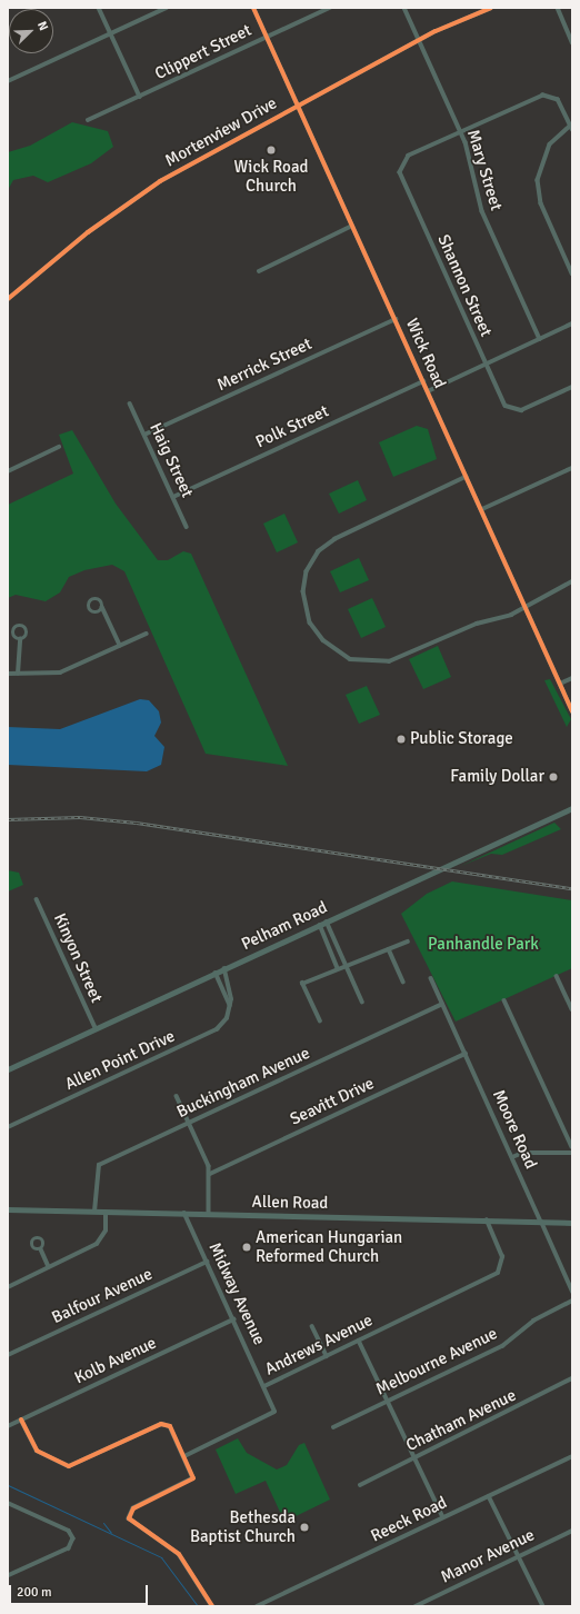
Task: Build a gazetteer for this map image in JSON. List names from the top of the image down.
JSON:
{
  "streets": {
    "main road": ["Pelham Road", "Allen Road"],
    "street": [
      "Clippert Street",
      "Mortenview Drive",
      "Mary Street",
      "Shannon Street",
      "Wick Road",
      "Merrick Street",
      "Polk Street",
      "Haig Street",
      "Kinyon Street",
      "Allen Point Drive",
      "Buckingham Avenue",
      "Seavitt Drive",
      "Moore Road",
      "Midway Avenue",
      "Balfour Avenue",
      "Andrews Avenue",
      "Kolb Avenue",
      "Melbourne Avenue",
      "Chatham Avenue",
      "Reeck Road",
      "Manor Avenue"
    ]
  },
  "crossings": [
    ["Clippert Street", "Wick Road"],
    ["Mortenview Drive", "Mary Street"],
    ["Mortenview Drive", "Wick Road"],
    ["Mary Street", "Shannon Street"],
    ["Wick Road", "Merrick Street"],
    ["Wick Road", "Polk Street"],
    ["Merrick Street", "Haig Street"],
    ["Polk Street", "Haig Street"],
    ["Pelham Road", "Kinyon Street"],
    ["Pelham Road", "Allen Point Drive"],
    ["Buckingham Avenue", "Moore Road"],
    ["Buckingham Avenue", "Allen Road"],
    ["Seavitt Drive", "Moore Road"],
    ["Moore Road", "Allen Road"],
    ["Allen Road", "Midway Avenue"],
    ["Allen Road", "Andrews Avenue"],
    ["Midway Avenue", "Balfour Avenue"],
    ["Midway Avenue", "Andrews Avenue"],
    ["Midway Avenue", "Kolb Avenue"]
  ],
  "parks": ["Panhandle Park"],
  "places": [
    "Wick Road Church",
    "Public Storage",
    "Family Dollar",
    "American Hungarian Reformed Church",
    "Bethesda Baptist Church"
  ],
  "scale_bar": "200 m",
  "north": "top right"
}
